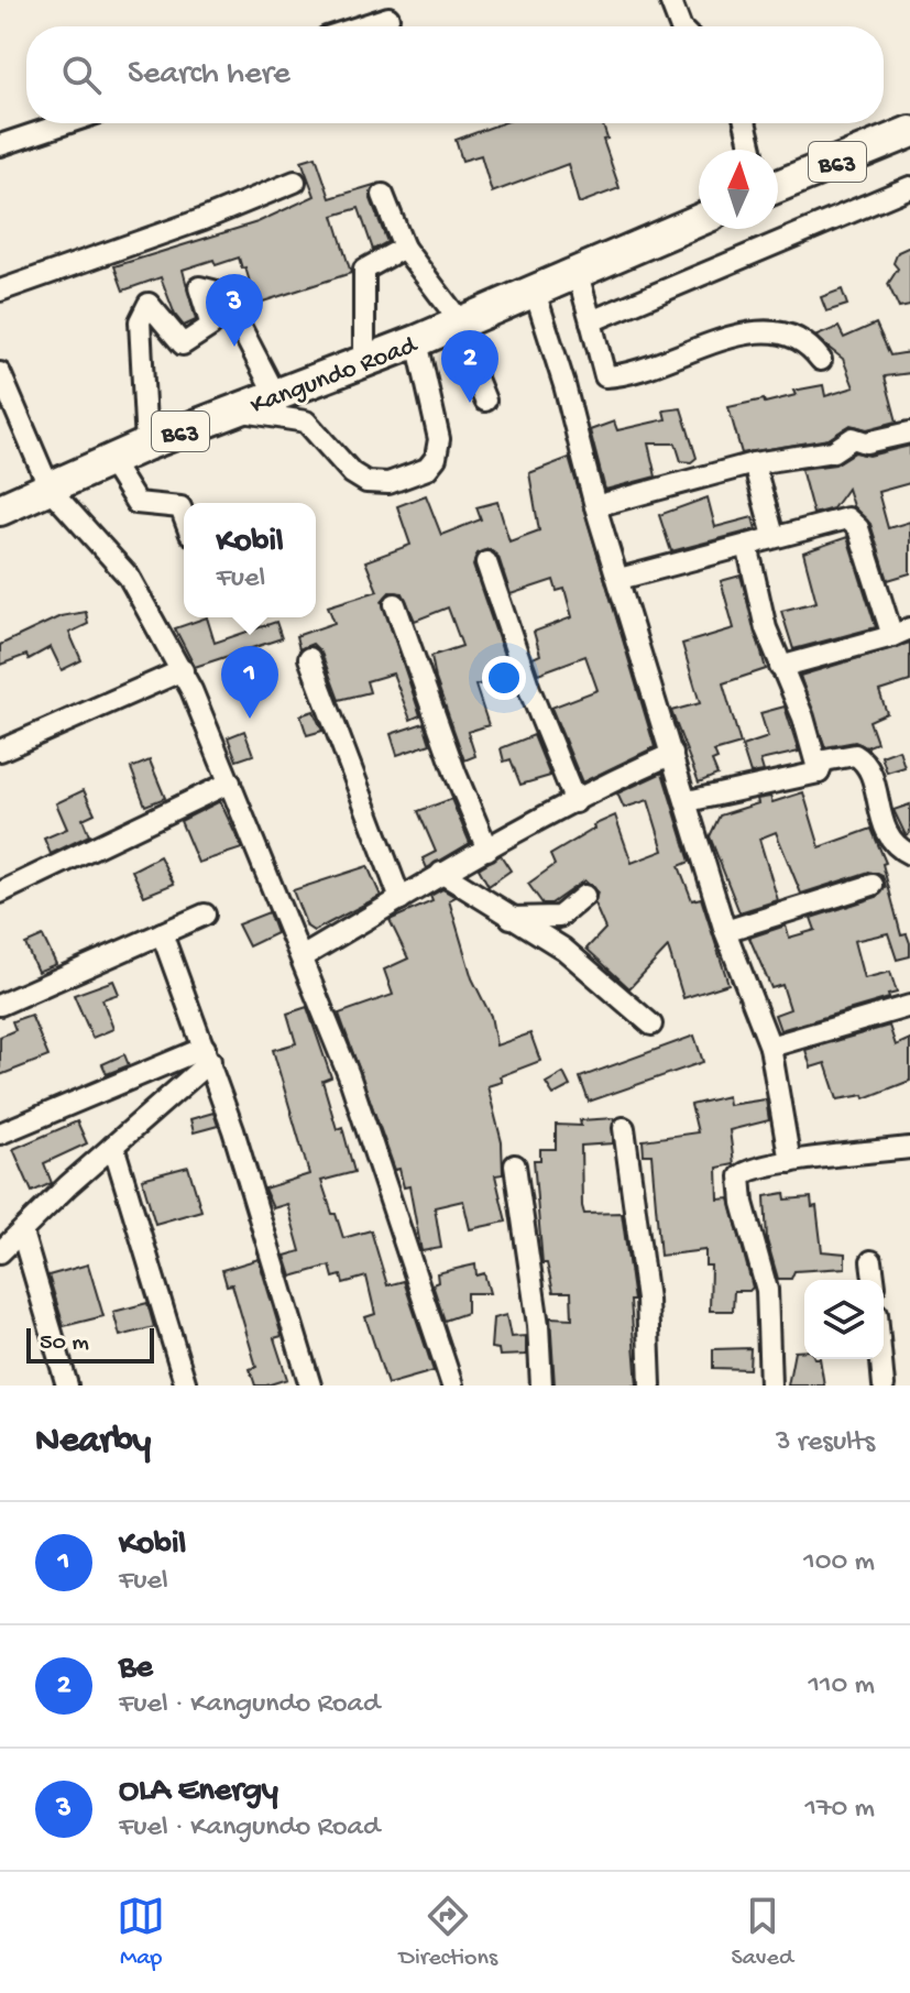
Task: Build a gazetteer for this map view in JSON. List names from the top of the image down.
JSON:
{
  "streets": {
    "highway": ["B63", "Kangundo Road"]
  },
  "scale_bar": "50 m",
  "north": "top",
  "page": {
    "search": "Search here",
    "pins": ["3", "2", "1"],
    "popup": ["Kobil", "Fuel"],
    "scale": "50 m",
    "heading": ["Nearby", "3 results"],
    "list": [
      {
        "mark": "1",
        "name": "Kobil",
        "note": "Fuel",
        "value": "100 m"
      },
      {
        "mark": "2",
        "name": "Be",
        "note": "Fuel · Kangundo Road",
        "value": "110 m"
      },
      {
        "mark": "3",
        "name": "OLA Energy",
        "note": "Fuel · Kangundo Road",
        "value": "170 m"
      }
    ],
    "nav": ["Map", "Directions", "Saved"]
  }
}
